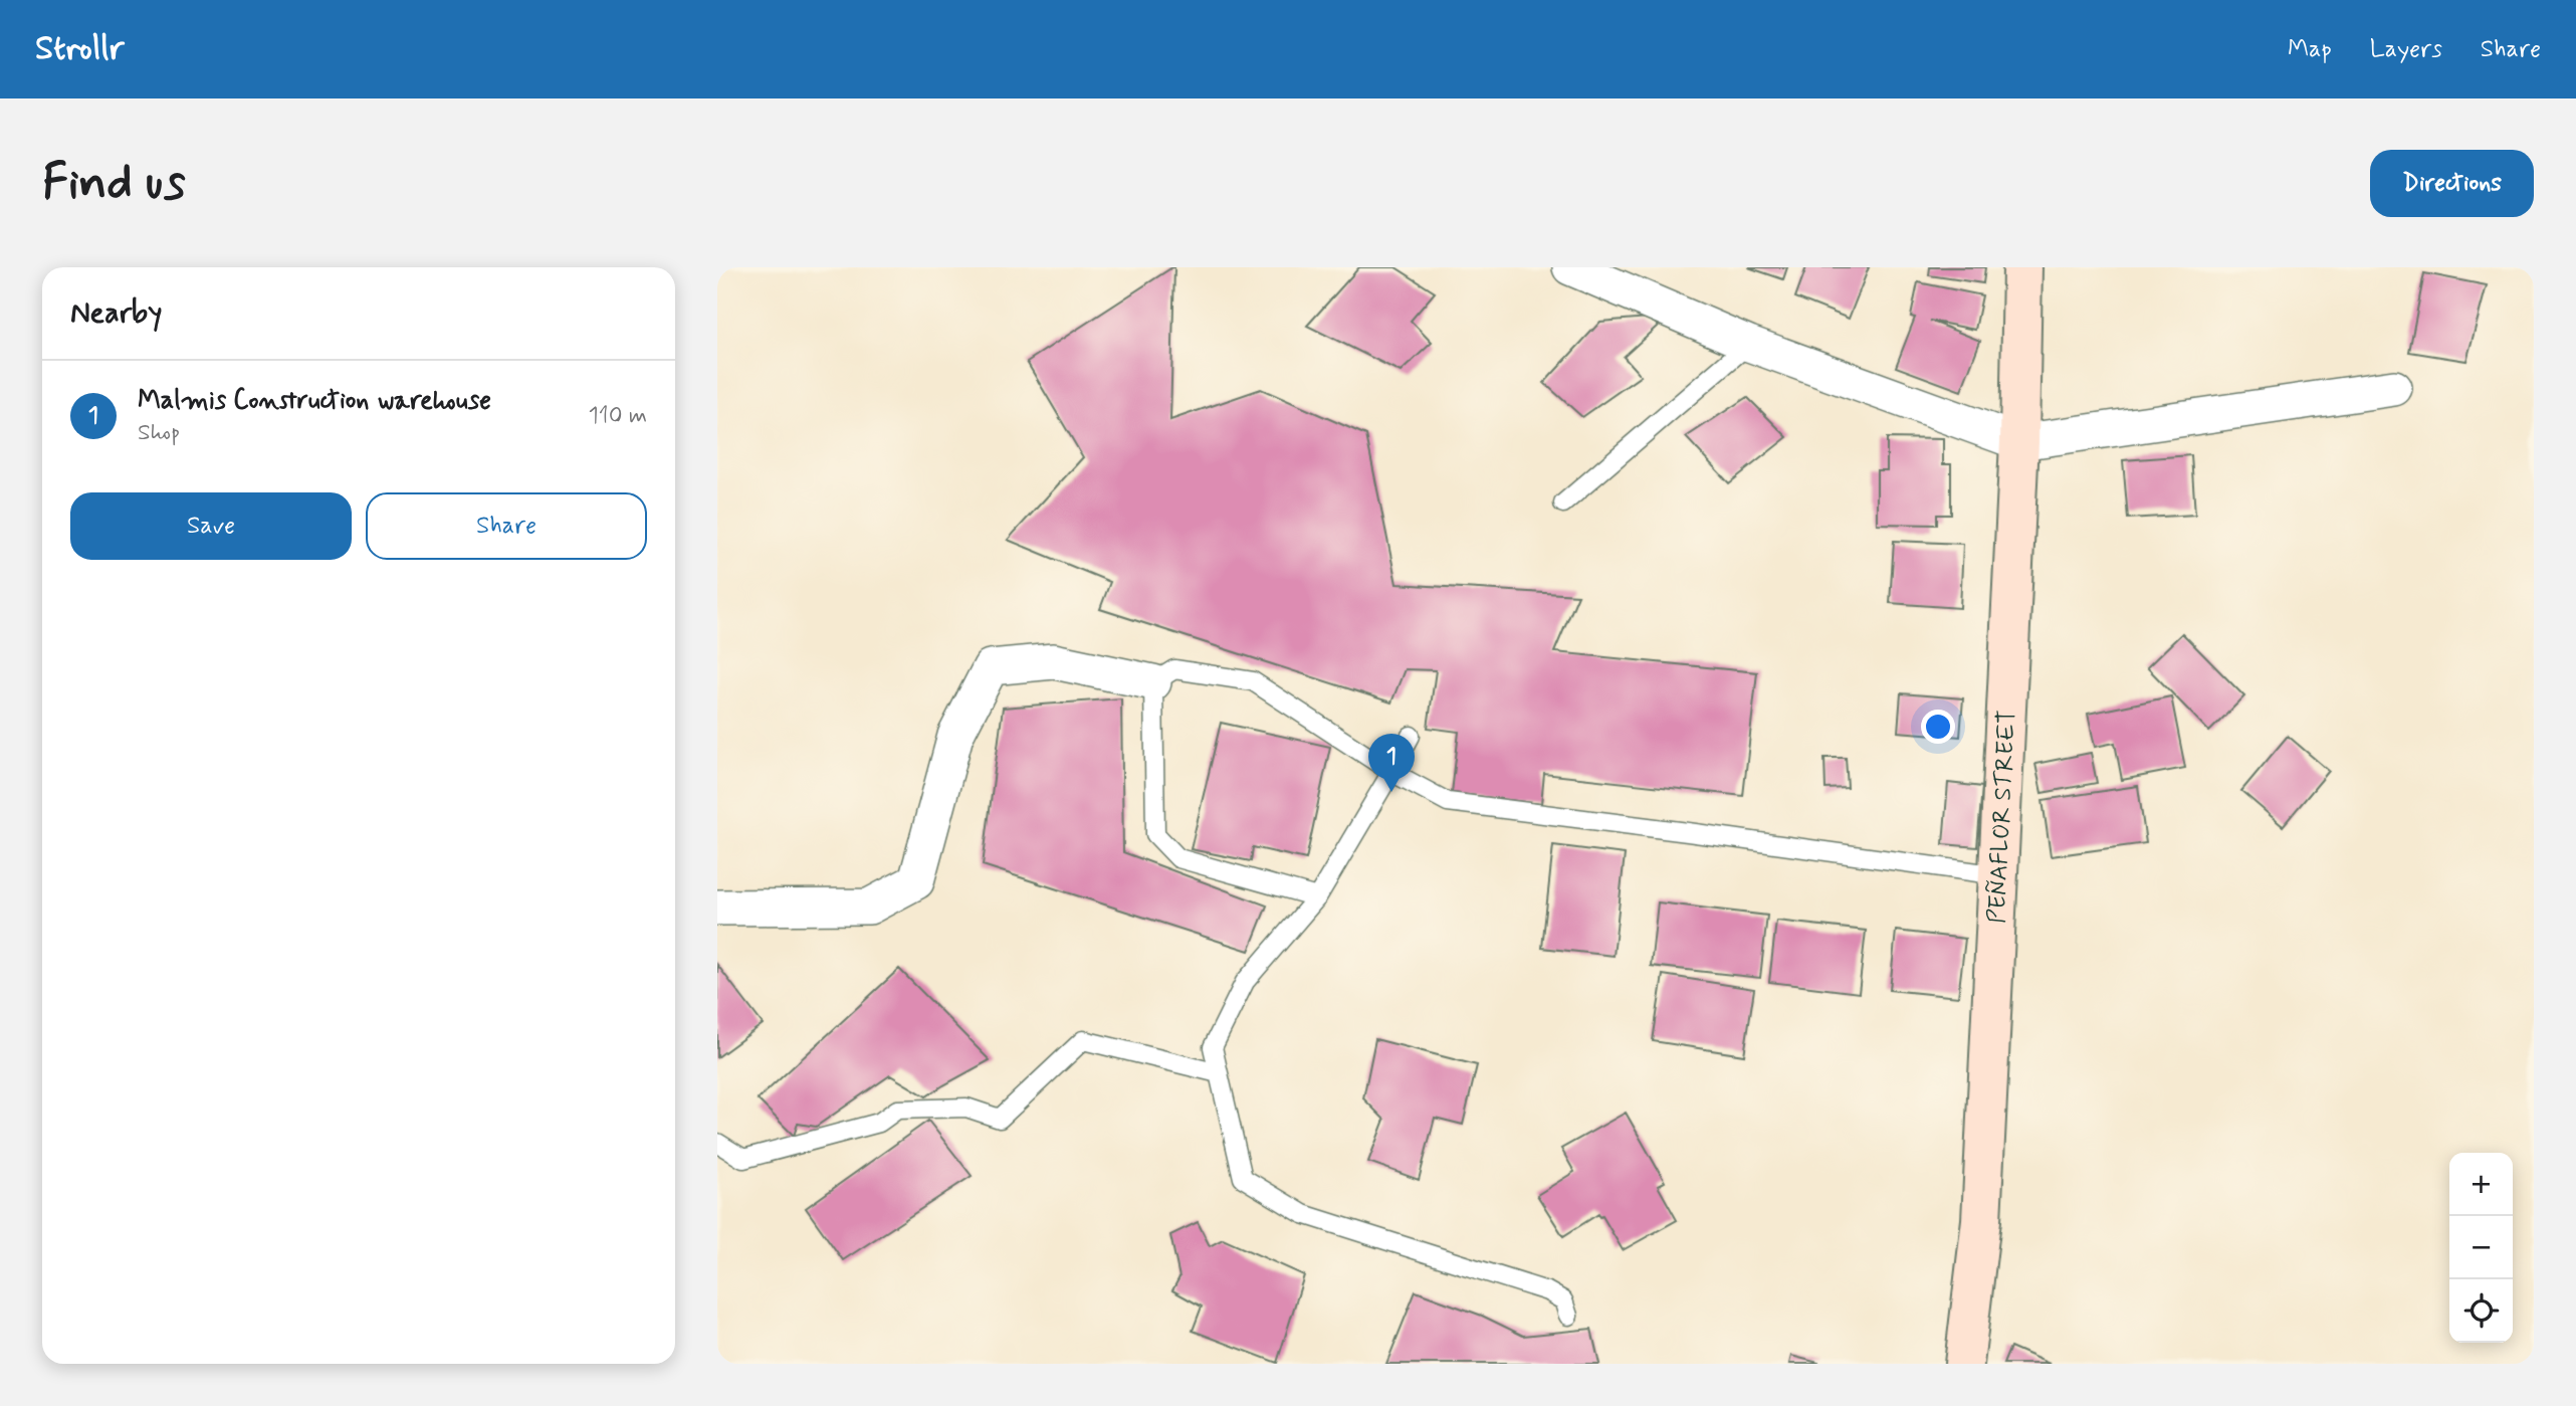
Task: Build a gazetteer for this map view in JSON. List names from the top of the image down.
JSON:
{
  "streets": {
    "main road": ["PEÑAFLOR STREET"]
  },
  "page": {
    "header": "Strollr",
    "nav": ["Map", "Layers", "Share"],
    "buttons": [
      "Directions",
      ["Save", "Share"]
    ],
    "title": "Find us",
    "heading": "Nearby",
    "list": [
      {
        "mark": "1",
        "name": "Malmis Construction warehouse",
        "note": "Shop",
        "value": "110 m"
      }
    ],
    "pins": "1",
    "map_buttons": ["+", "−"]
  }
}
